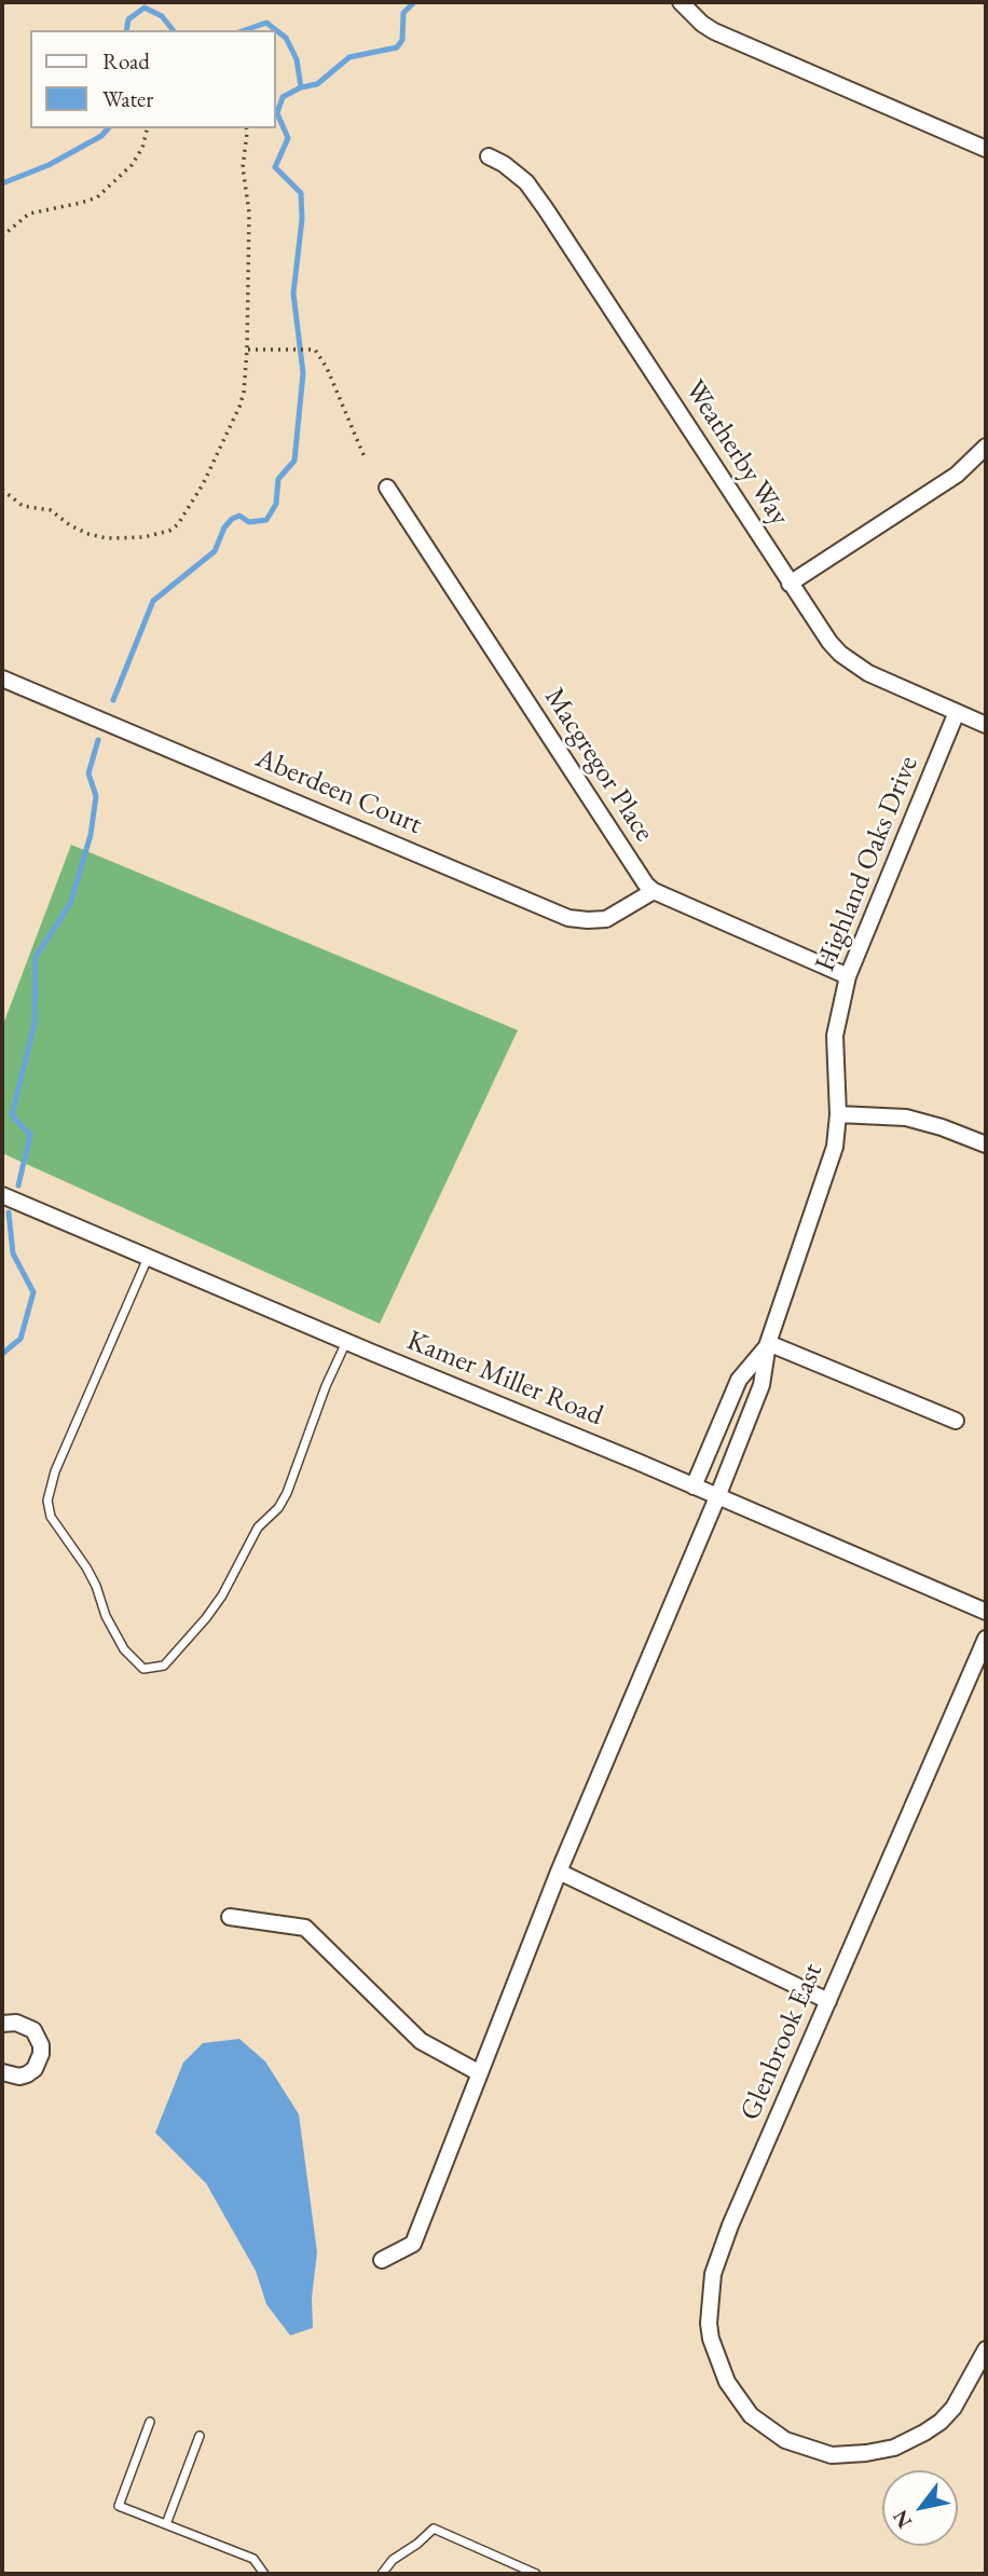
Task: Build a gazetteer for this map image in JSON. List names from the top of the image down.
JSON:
{
  "streets": {
    "street": [
      "Weatherby Way",
      "Macgregor Place",
      "Aberdeen Court",
      "Highland Oaks Drive",
      "Kamer Miller Road",
      "Glenbrook East"
    ]
  },
  "crossings": [
    ["Weatherby Way", "Highland Oaks Drive"],
    ["Macgregor Place", "Aberdeen Court"],
    ["Macgregor Place", "Highland Oaks Drive"],
    ["Highland Oaks Drive", "Kamer Miller Road"]
  ],
  "legend": ["Road", "Water"],
  "north": "bottom left"
}
